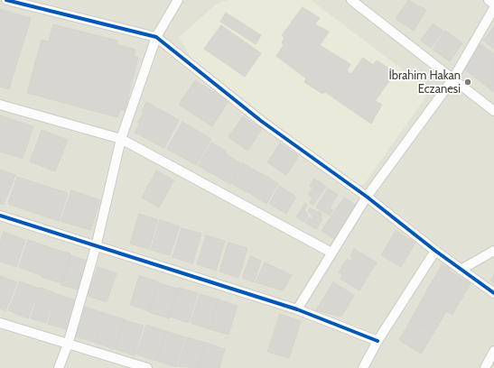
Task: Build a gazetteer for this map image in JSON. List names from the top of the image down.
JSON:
{
  "places": ["İbrahim Hakan Eczanesi"]
}
